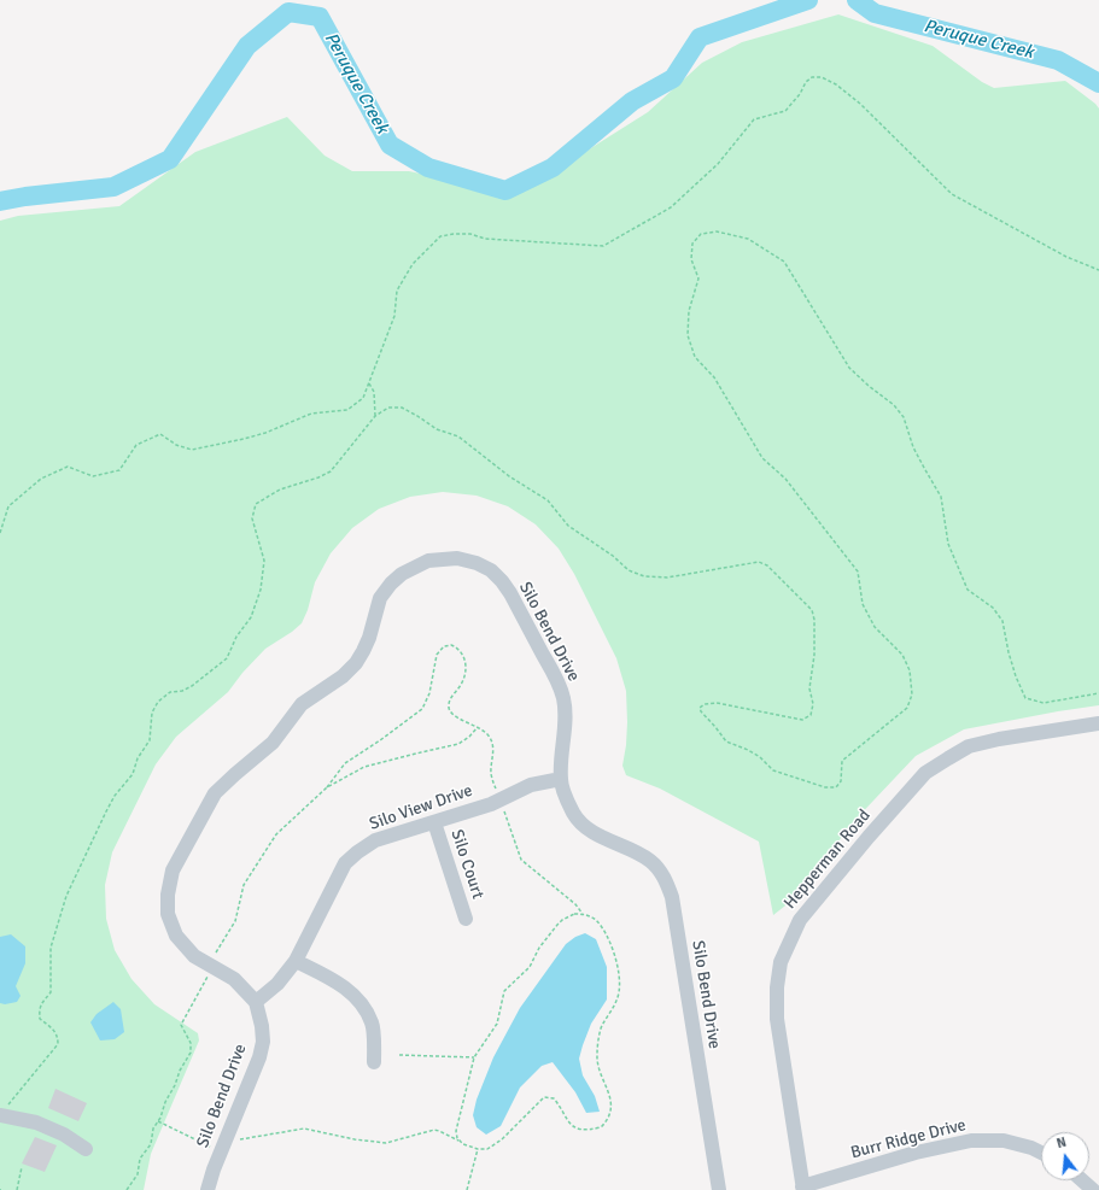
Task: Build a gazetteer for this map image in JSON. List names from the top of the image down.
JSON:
{
  "streets": {
    "street": [
      "Silo Bend Drive",
      "Silo View Drive",
      "Hepperman Road",
      "Silo Court",
      "Burr Ridge Drive"
    ]
  },
  "crossings": [
    ["Silo Bend Drive", "Silo View Drive"],
    ["Silo View Drive", "Silo Court"],
    ["Hepperman Road", "Burr Ridge Drive"]
  ],
  "water": ["Peruque Creek"],
  "north": "top"
}
